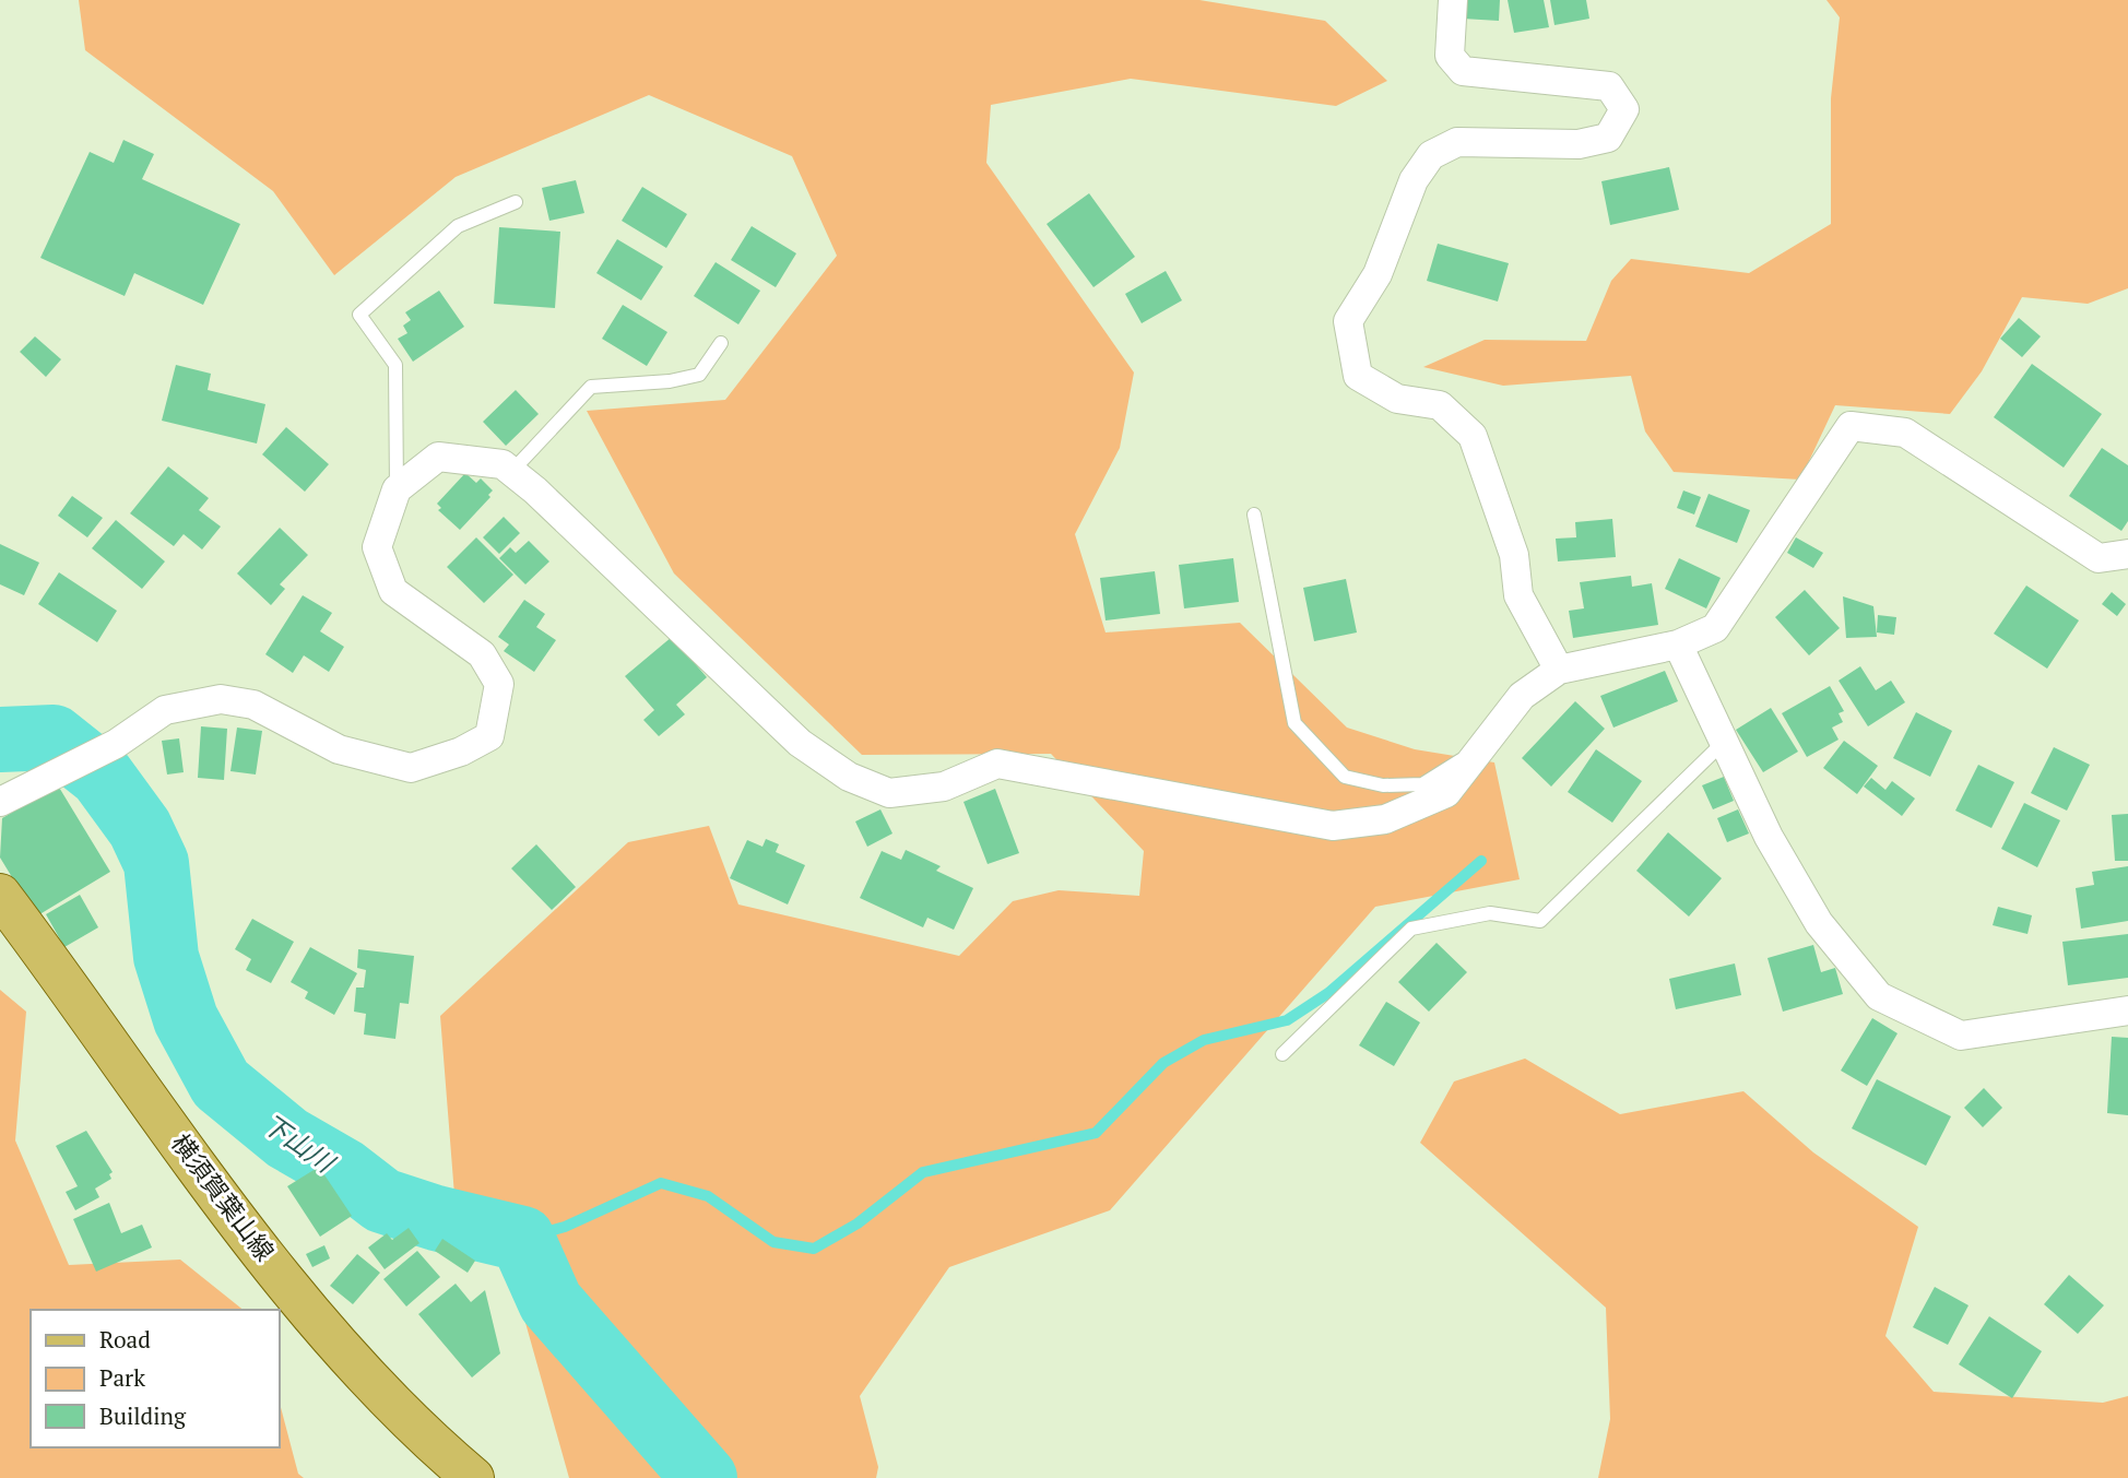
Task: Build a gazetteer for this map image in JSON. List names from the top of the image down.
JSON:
{
  "streets": {
    "main road": ["横須賀葉山線"]
  },
  "water": ["下山川"],
  "legend": ["Road", "Park", "Building"]
}
